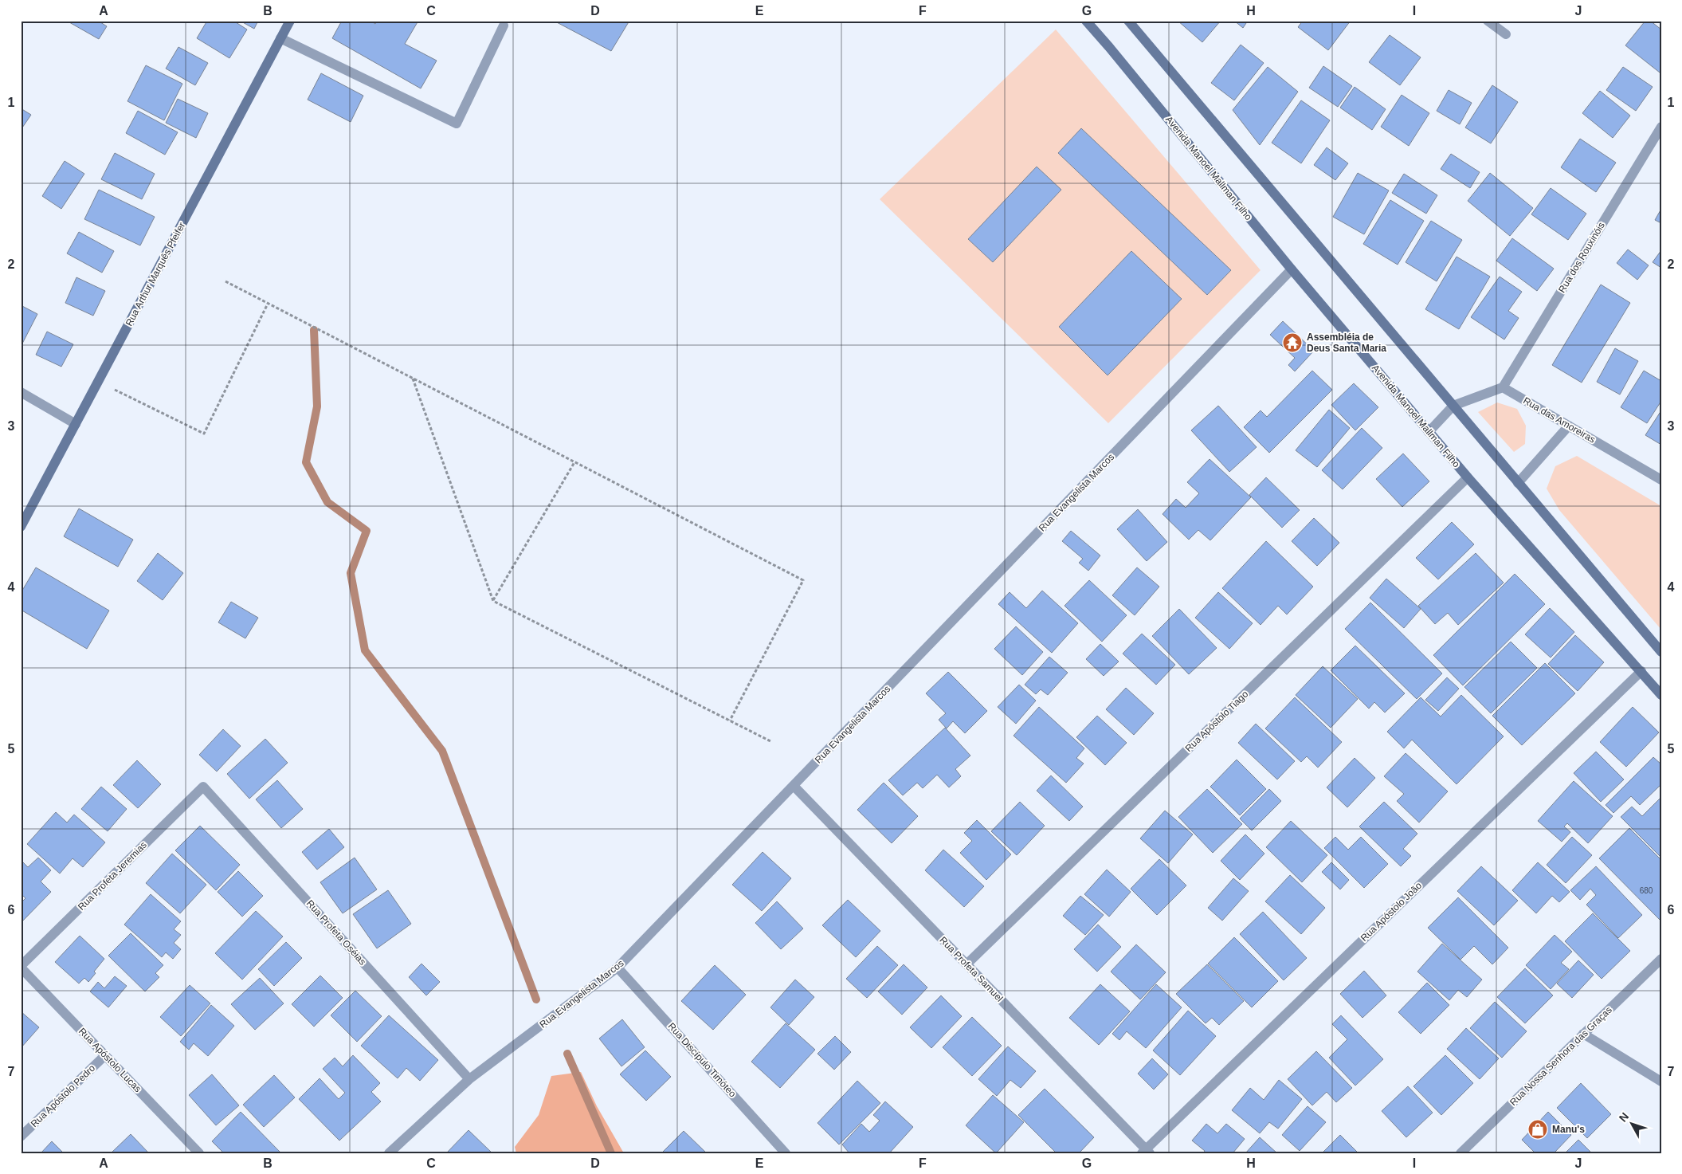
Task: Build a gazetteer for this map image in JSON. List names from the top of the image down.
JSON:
{
  "streets": {
    "street": [
      "Avenida Manoel Mallman Filho",
      "Rua dos Rouxinóis",
      "Rua Arthur Marquês Pfeifer",
      "Rua das Amoreiras",
      "Rua Evangelista Marcos",
      "Rua Apóstolo Tiago",
      "Rua Profeta Jeremias",
      "Rua Apóstolo João",
      "Rua Profeta Oséias",
      "Rua Profeta Samuel",
      "Rua Nossa Senhora das Graças",
      "Rua Apóstolo Lucas",
      "Rua Discípulo Timóteo",
      "Rua Apóstolo Pedro"
    ]
  },
  "crossings": [
    ["Avenida Manoel Mallman Filho", "Rua Evangelista Marcos"],
    ["Avenida Manoel Mallman Filho", "Rua Apóstolo Tiago"],
    ["Avenida Manoel Mallman Filho", "Rua Apóstolo João"],
    ["Rua dos Rouxinóis", "Rua das Amoreiras"],
    ["Rua Evangelista Marcos", "Rua Profeta Oséias"],
    ["Rua Evangelista Marcos", "Rua Profeta Samuel"],
    ["Rua Evangelista Marcos", "Rua Discípulo Timóteo"],
    ["Rua Apóstolo Tiago", "Rua Profeta Samuel"],
    ["Rua Profeta Jeremias", "Rua Profeta Oséias"],
    ["Rua Profeta Jeremias", "Rua Apóstolo Lucas"],
    ["Rua Apóstolo João", "Rua Profeta Samuel"],
    ["Rua Apóstolo Lucas", "Rua Apóstolo Pedro"]
  ],
  "places": {
    "temple": ["Assembléia de Deus Santa Maria"],
    "shop": ["Manu's"]
  },
  "house_numbers": ["680"],
  "north": "top left",
  "grid": {
    "columns": [
      "A",
      "B",
      "C",
      "D",
      "E",
      "F",
      "G",
      "H",
      "I",
      "J"
    ],
    "rows": [
      "1",
      "2",
      "3",
      "4",
      "5",
      "6",
      "7"
    ]
  }
}
